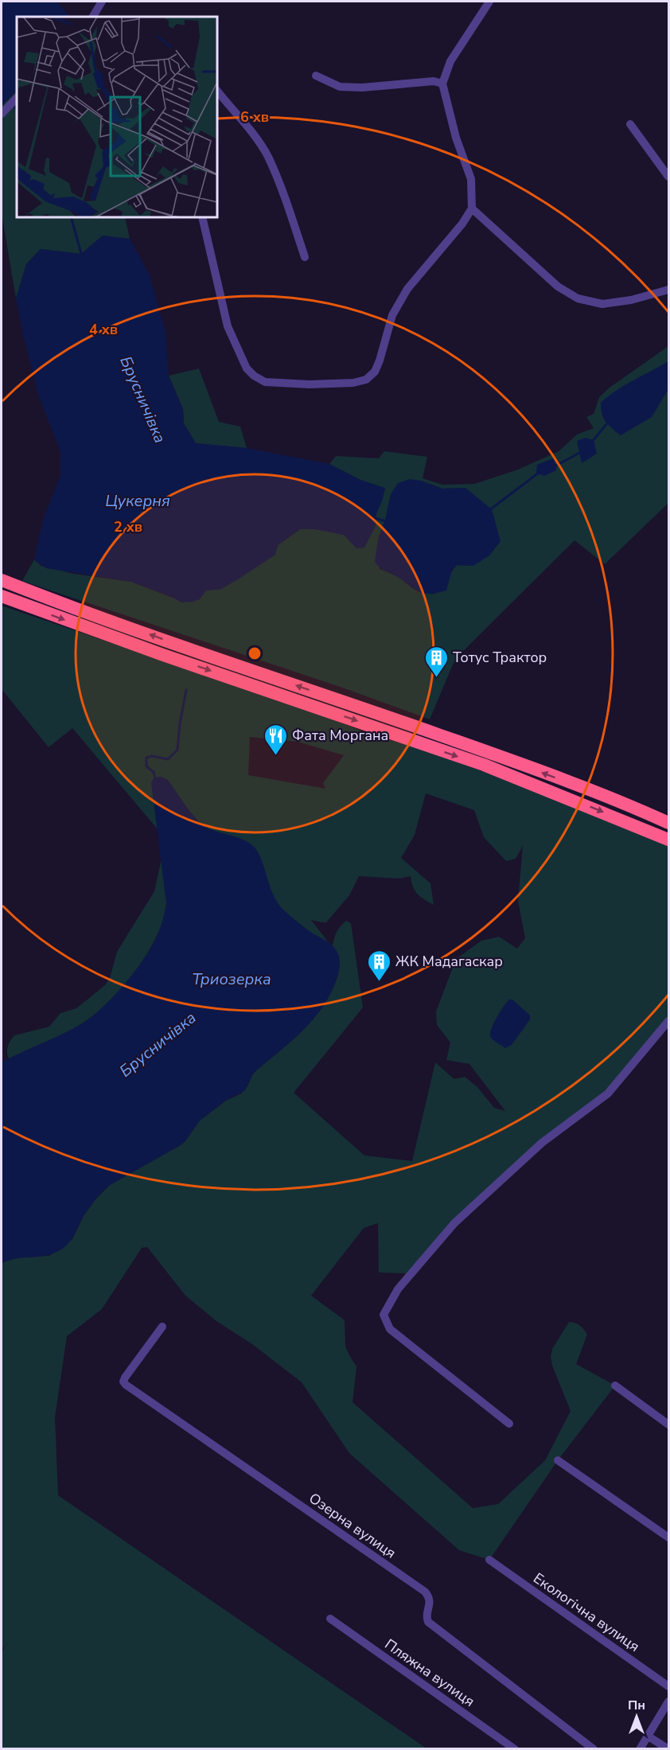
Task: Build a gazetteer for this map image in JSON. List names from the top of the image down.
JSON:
{
  "streets": {
    "street": ["Озерна вулиця", "Екологічна вулиця", "Пляжна вулиця"]
  },
  "water": ["Брусничівка", "Цукерня", "Триозерка"],
  "places": {
    "building": ["Тотус Трактор", "ЖК Мадагаскар"],
    "restaurant": ["Фата Моргана"]
  },
  "north": "top",
  "rings": ["6 хв", "4 хв", "2 хв"]
}
